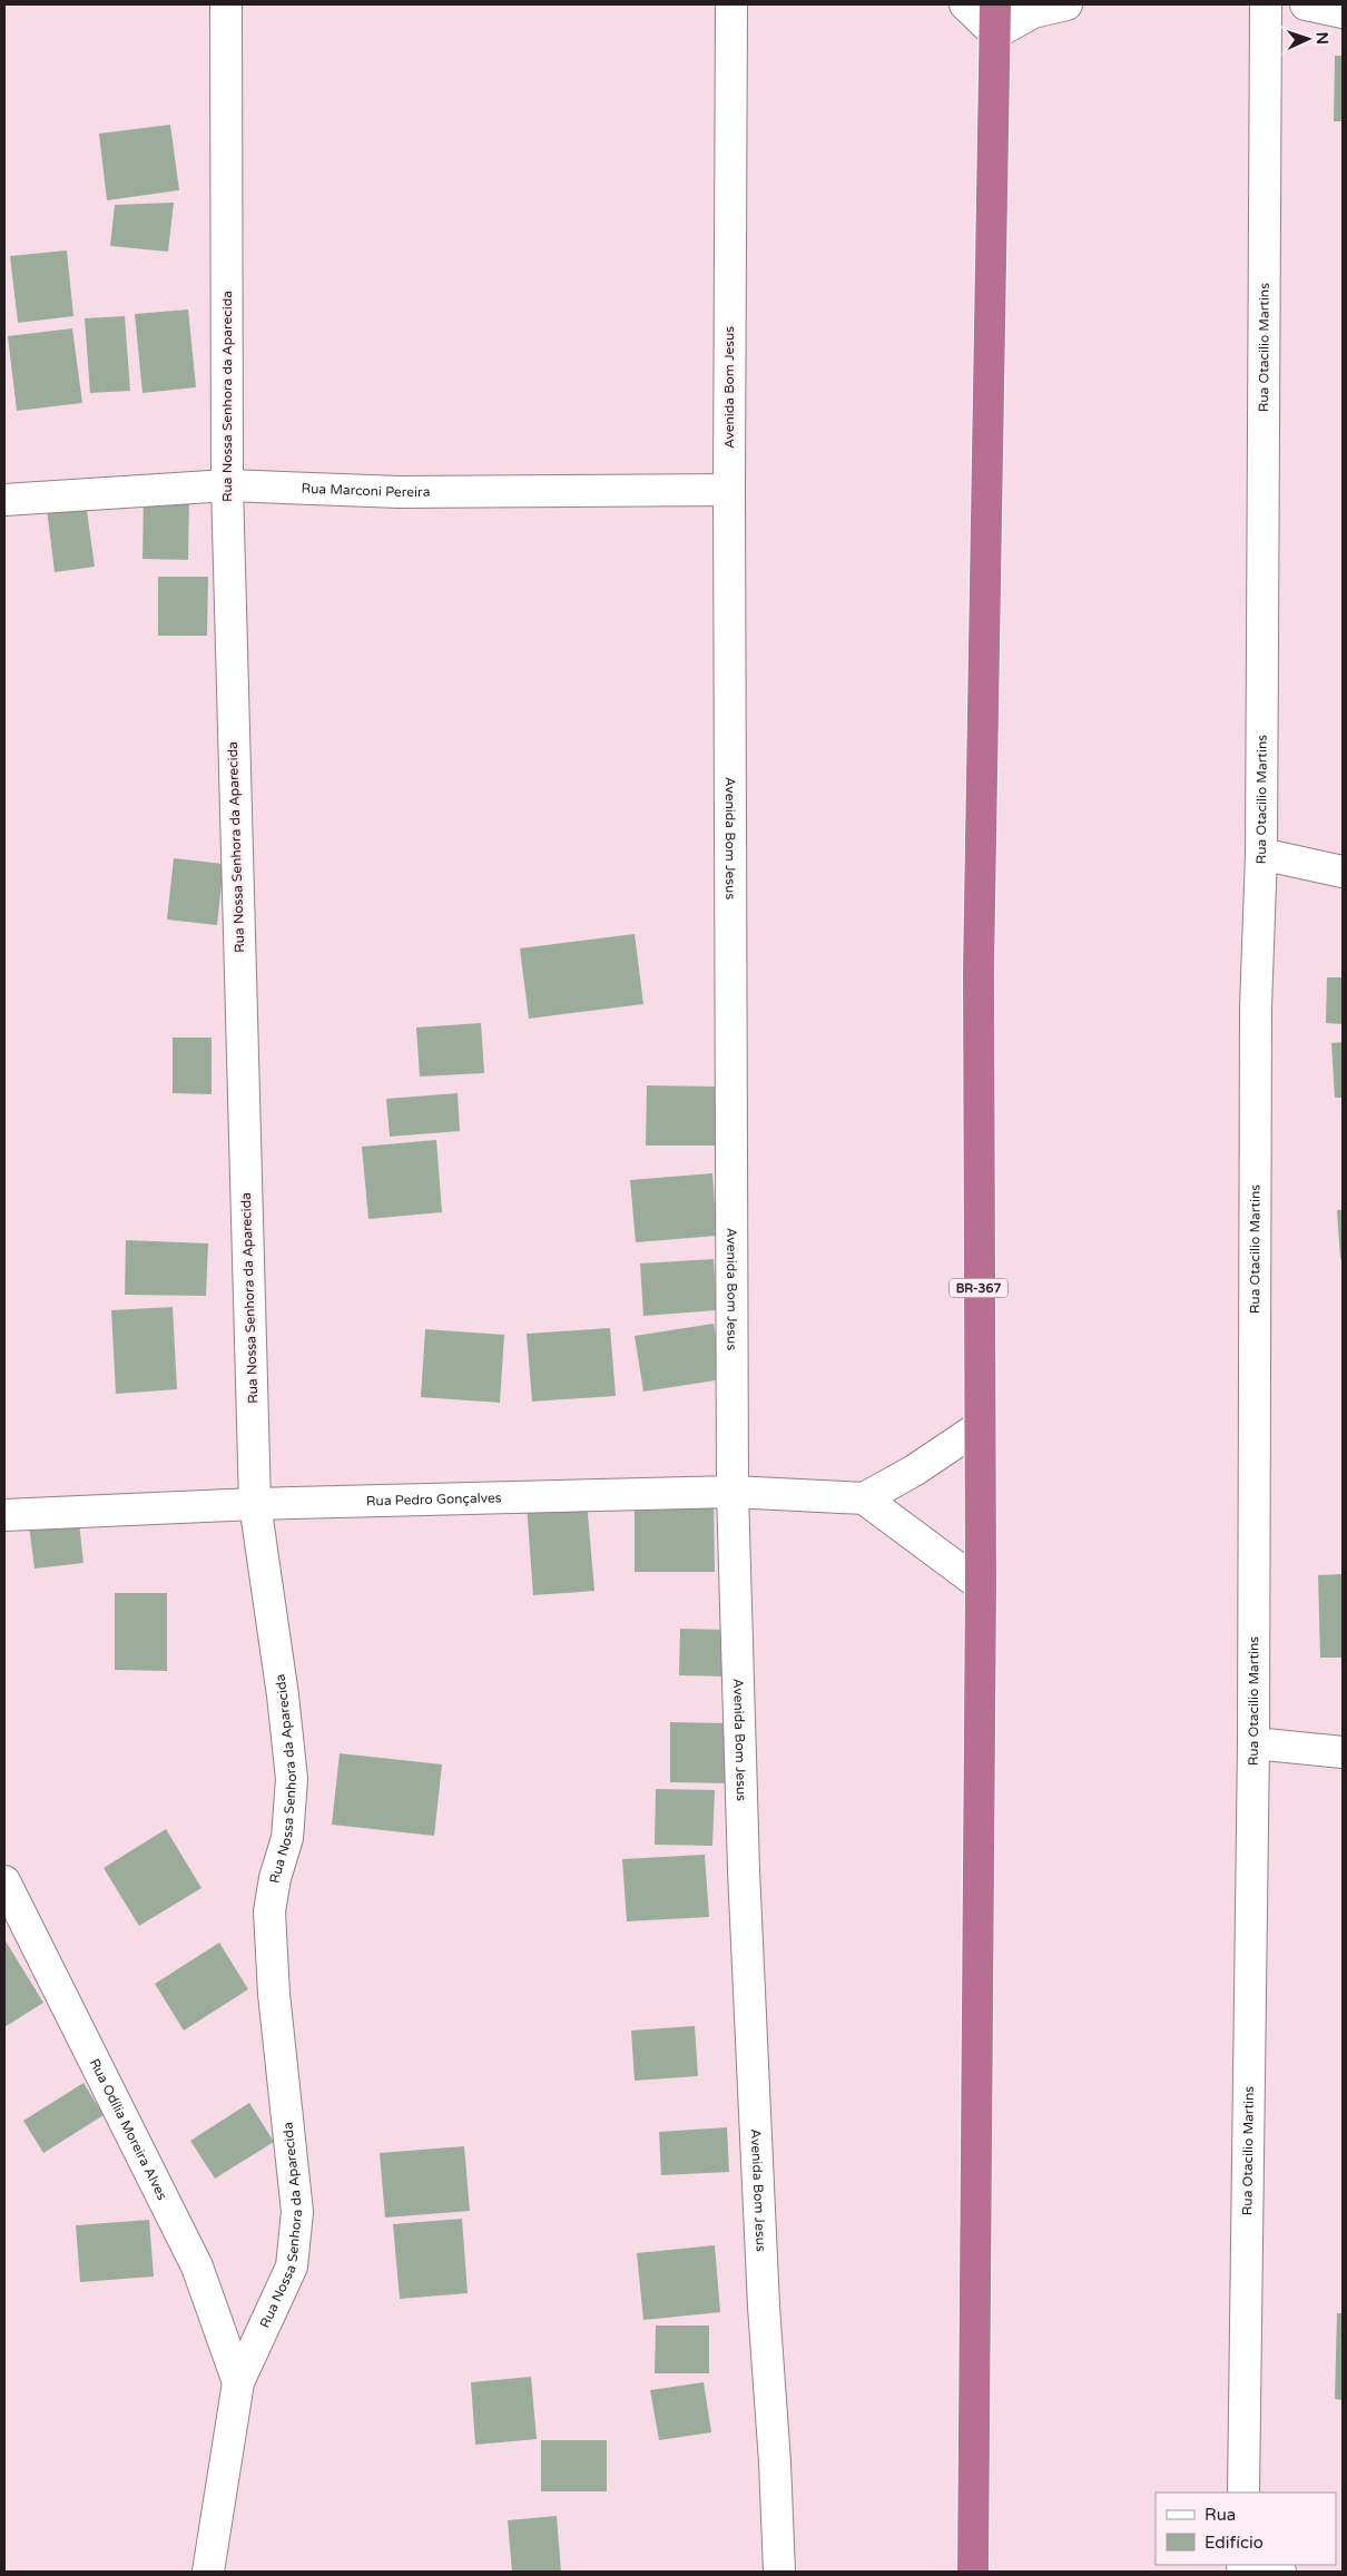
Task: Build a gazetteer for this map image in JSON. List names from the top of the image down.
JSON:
{
  "streets": {
    "highway": ["BR-367"],
    "street": [
      "Rua Otacilio Martins",
      "Avenida Bom Jesus",
      "Rua Nossa Senhora da Aparecida",
      "Rua Marconi Pereira",
      "Rua Pedro Gonçalves",
      "Rua Odília Moreira Alves"
    ]
  },
  "crossings": [
    ["Avenida Bom Jesus", "Rua Marconi Pereira"],
    ["Avenida Bom Jesus", "Rua Pedro Gonçalves"],
    ["Rua Nossa Senhora da Aparecida", "Rua Marconi Pereira"],
    ["Rua Nossa Senhora da Aparecida", "Rua Pedro Gonçalves"],
    ["Rua Nossa Senhora da Aparecida", "Rua Odília Moreira Alves"]
  ],
  "legend": ["Rua", "Edifício"],
  "north": "right"
}
